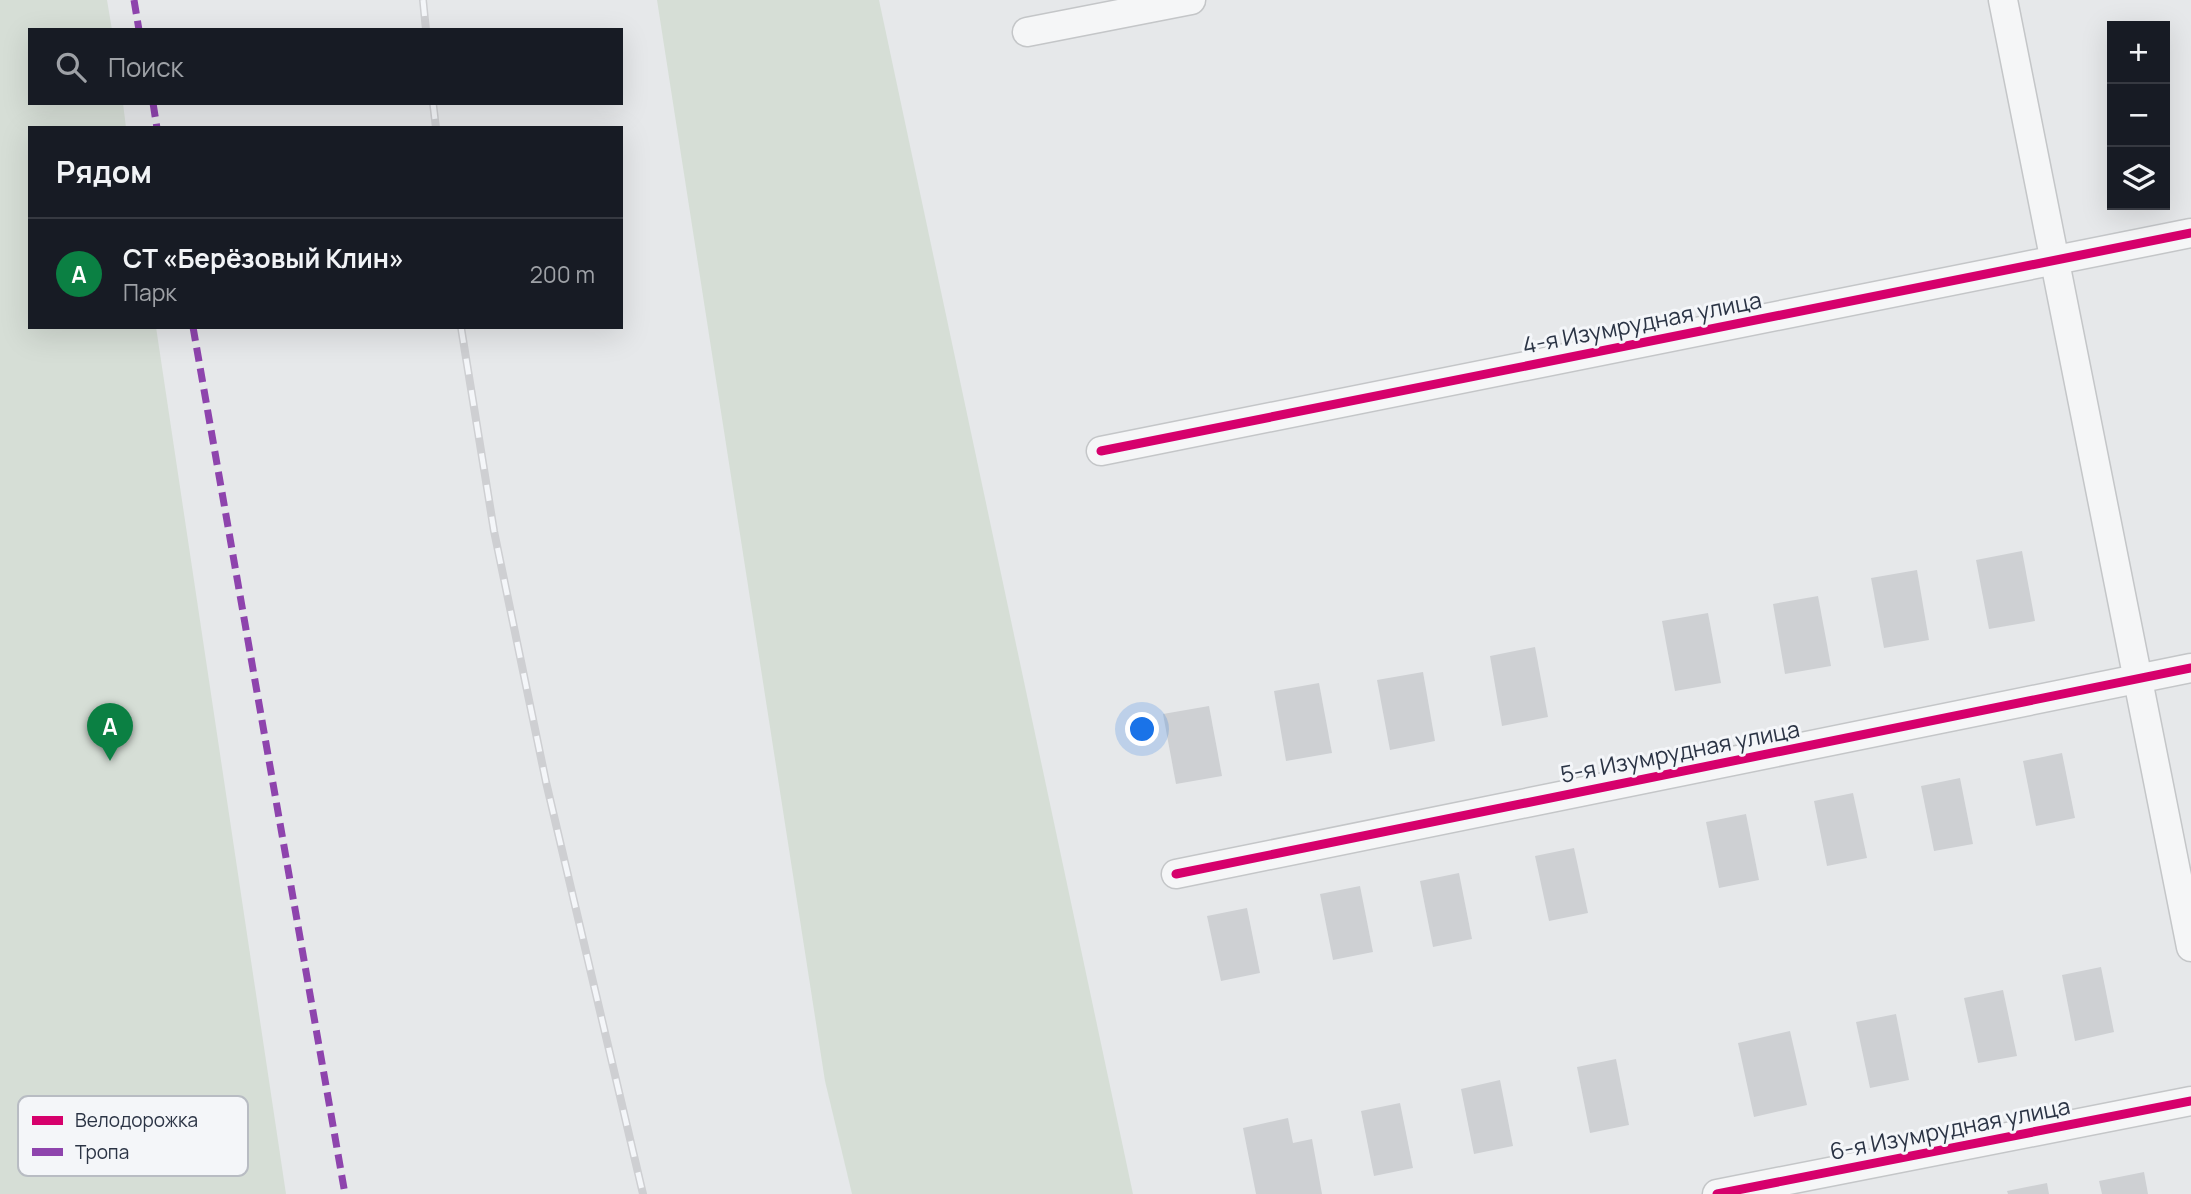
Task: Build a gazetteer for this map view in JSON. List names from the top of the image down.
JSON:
{
  "streets": {
    "street": ["4-я Изумрудная улица", "5-я Изумрудная улица", "6-я Изумрудная улица"]
  },
  "legend": ["Велодорожка", "Тропа"],
  "page": {
    "map_buttons": ["+", "−"],
    "search": "Поиск",
    "heading": "Рядом",
    "list": [
      {
        "mark": "A",
        "name": "СТ «Берёзовый Клин»",
        "note": "Парк",
        "value": "200 m"
      }
    ],
    "pins": "A"
  }
}
